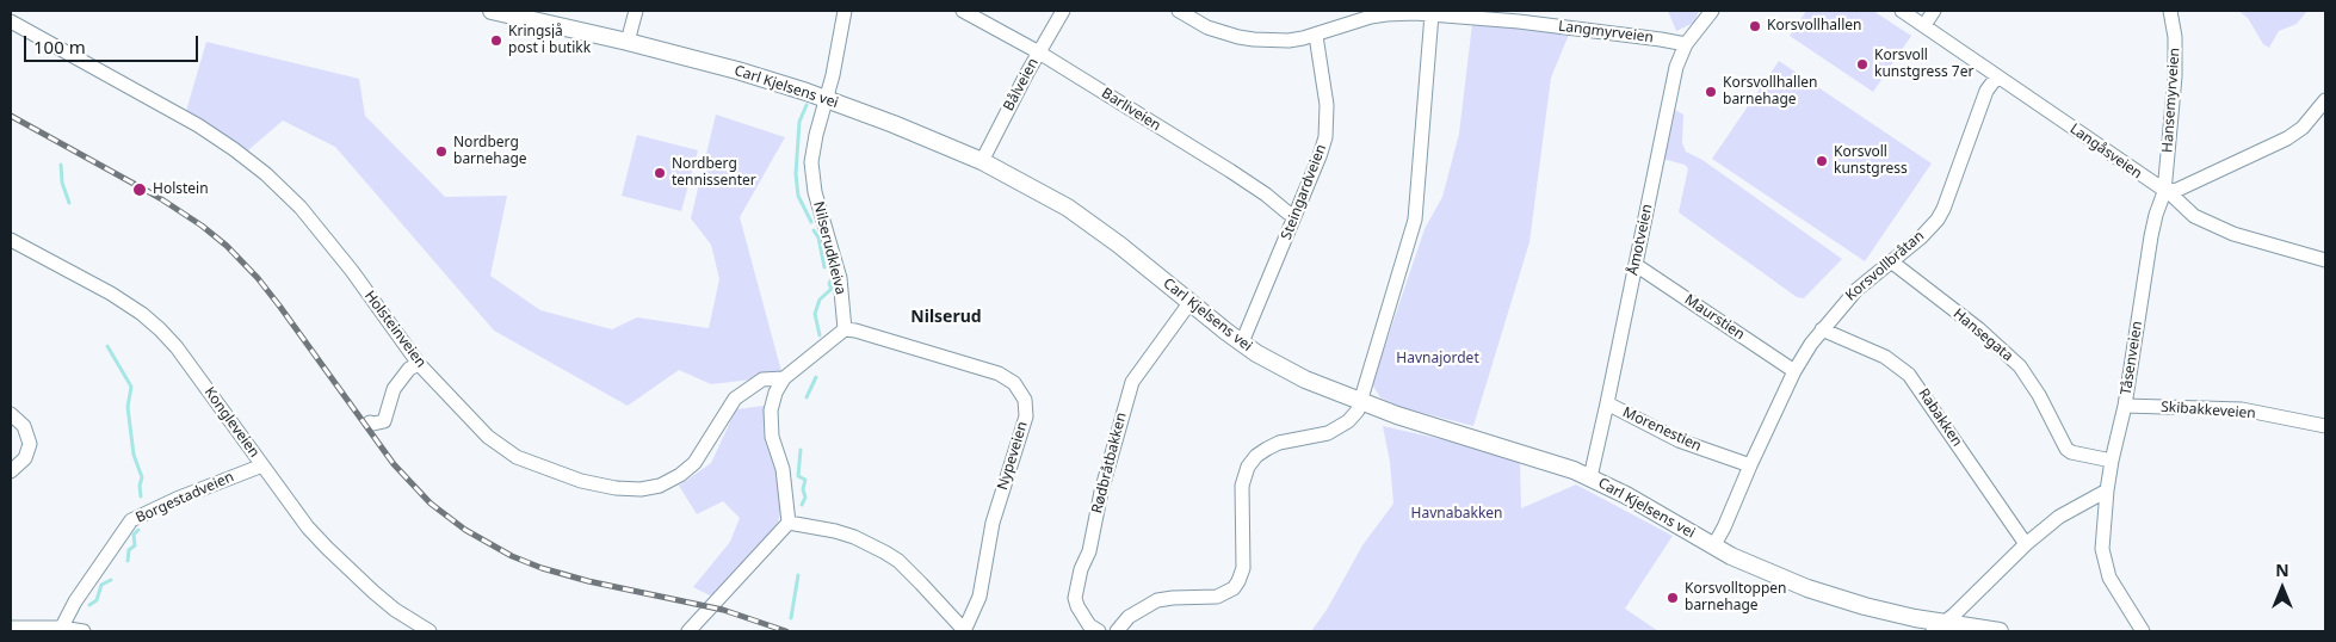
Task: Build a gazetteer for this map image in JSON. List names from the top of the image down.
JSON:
{
  "streets": {
    "main road": ["Carl Kjelsens vei"],
    "street": [
      "Langmyrveien",
      "Bålveien",
      "Hansemyrveien",
      "Barliveien",
      "Langåsveien",
      "Steingardveien",
      "Åmotveien",
      "Nilserudkleiva",
      "Korsvollbråtan",
      "Maurstien",
      "Holsteinveien",
      "Hansegata",
      "Tåsenveien",
      "Skibakkeveien",
      "Rabakken",
      "Kongleveien",
      "Morenestien",
      "Nypeveien",
      "Rødbråtbakken",
      "Borgestadveien"
    ]
  },
  "crossings": [
    ["Langmyrveien", "Steingardveien"],
    ["Langmyrveien", "Åmotveien"],
    ["Bålveien", "Carl Kjelsens vei"],
    ["Bålveien", "Barliveien"],
    ["Carl Kjelsens vei", "Steingardveien"],
    ["Carl Kjelsens vei", "Åmotveien"],
    ["Carl Kjelsens vei", "Nilserudkleiva"],
    ["Carl Kjelsens vei", "Korsvollbråtan"],
    ["Carl Kjelsens vei", "Rødbråtbakken"],
    ["Hansemyrveien", "Langåsveien"],
    ["Hansemyrveien", "Tåsenveien"],
    ["Barliveien", "Steingardveien"],
    ["Langåsveien", "Korsvollbråtan"],
    ["Langåsveien", "Tåsenveien"],
    ["Åmotveien", "Maurstien"],
    ["Åmotveien", "Morenestien"],
    ["Nilserudkleiva", "Nypeveien"],
    ["Korsvollbråtan", "Maurstien"],
    ["Korsvollbråtan", "Hansegata"],
    ["Korsvollbråtan", "Rabakken"],
    ["Korsvollbråtan", "Morenestien"],
    ["Hansegata", "Tåsenveien"],
    ["Tåsenveien", "Skibakkeveien"],
    ["Kongleveien", "Borgestadveien"]
  ],
  "districts": ["Nilserud"],
  "parks": ["Havnajordet", "Havnabakken"],
  "places": [
    "Korsvollhallen",
    "Kringsjå post i butikk",
    "Korsvoll kunstgress 7er",
    "Korsvollhallen barnehage",
    "Nordberg barnehage",
    "Korsvoll kunstgress",
    "Nordberg tennissenter",
    "Holstein",
    "Korsvolltoppen barnehage"
  ],
  "scale_bar": "100 m",
  "north": "top"
}
